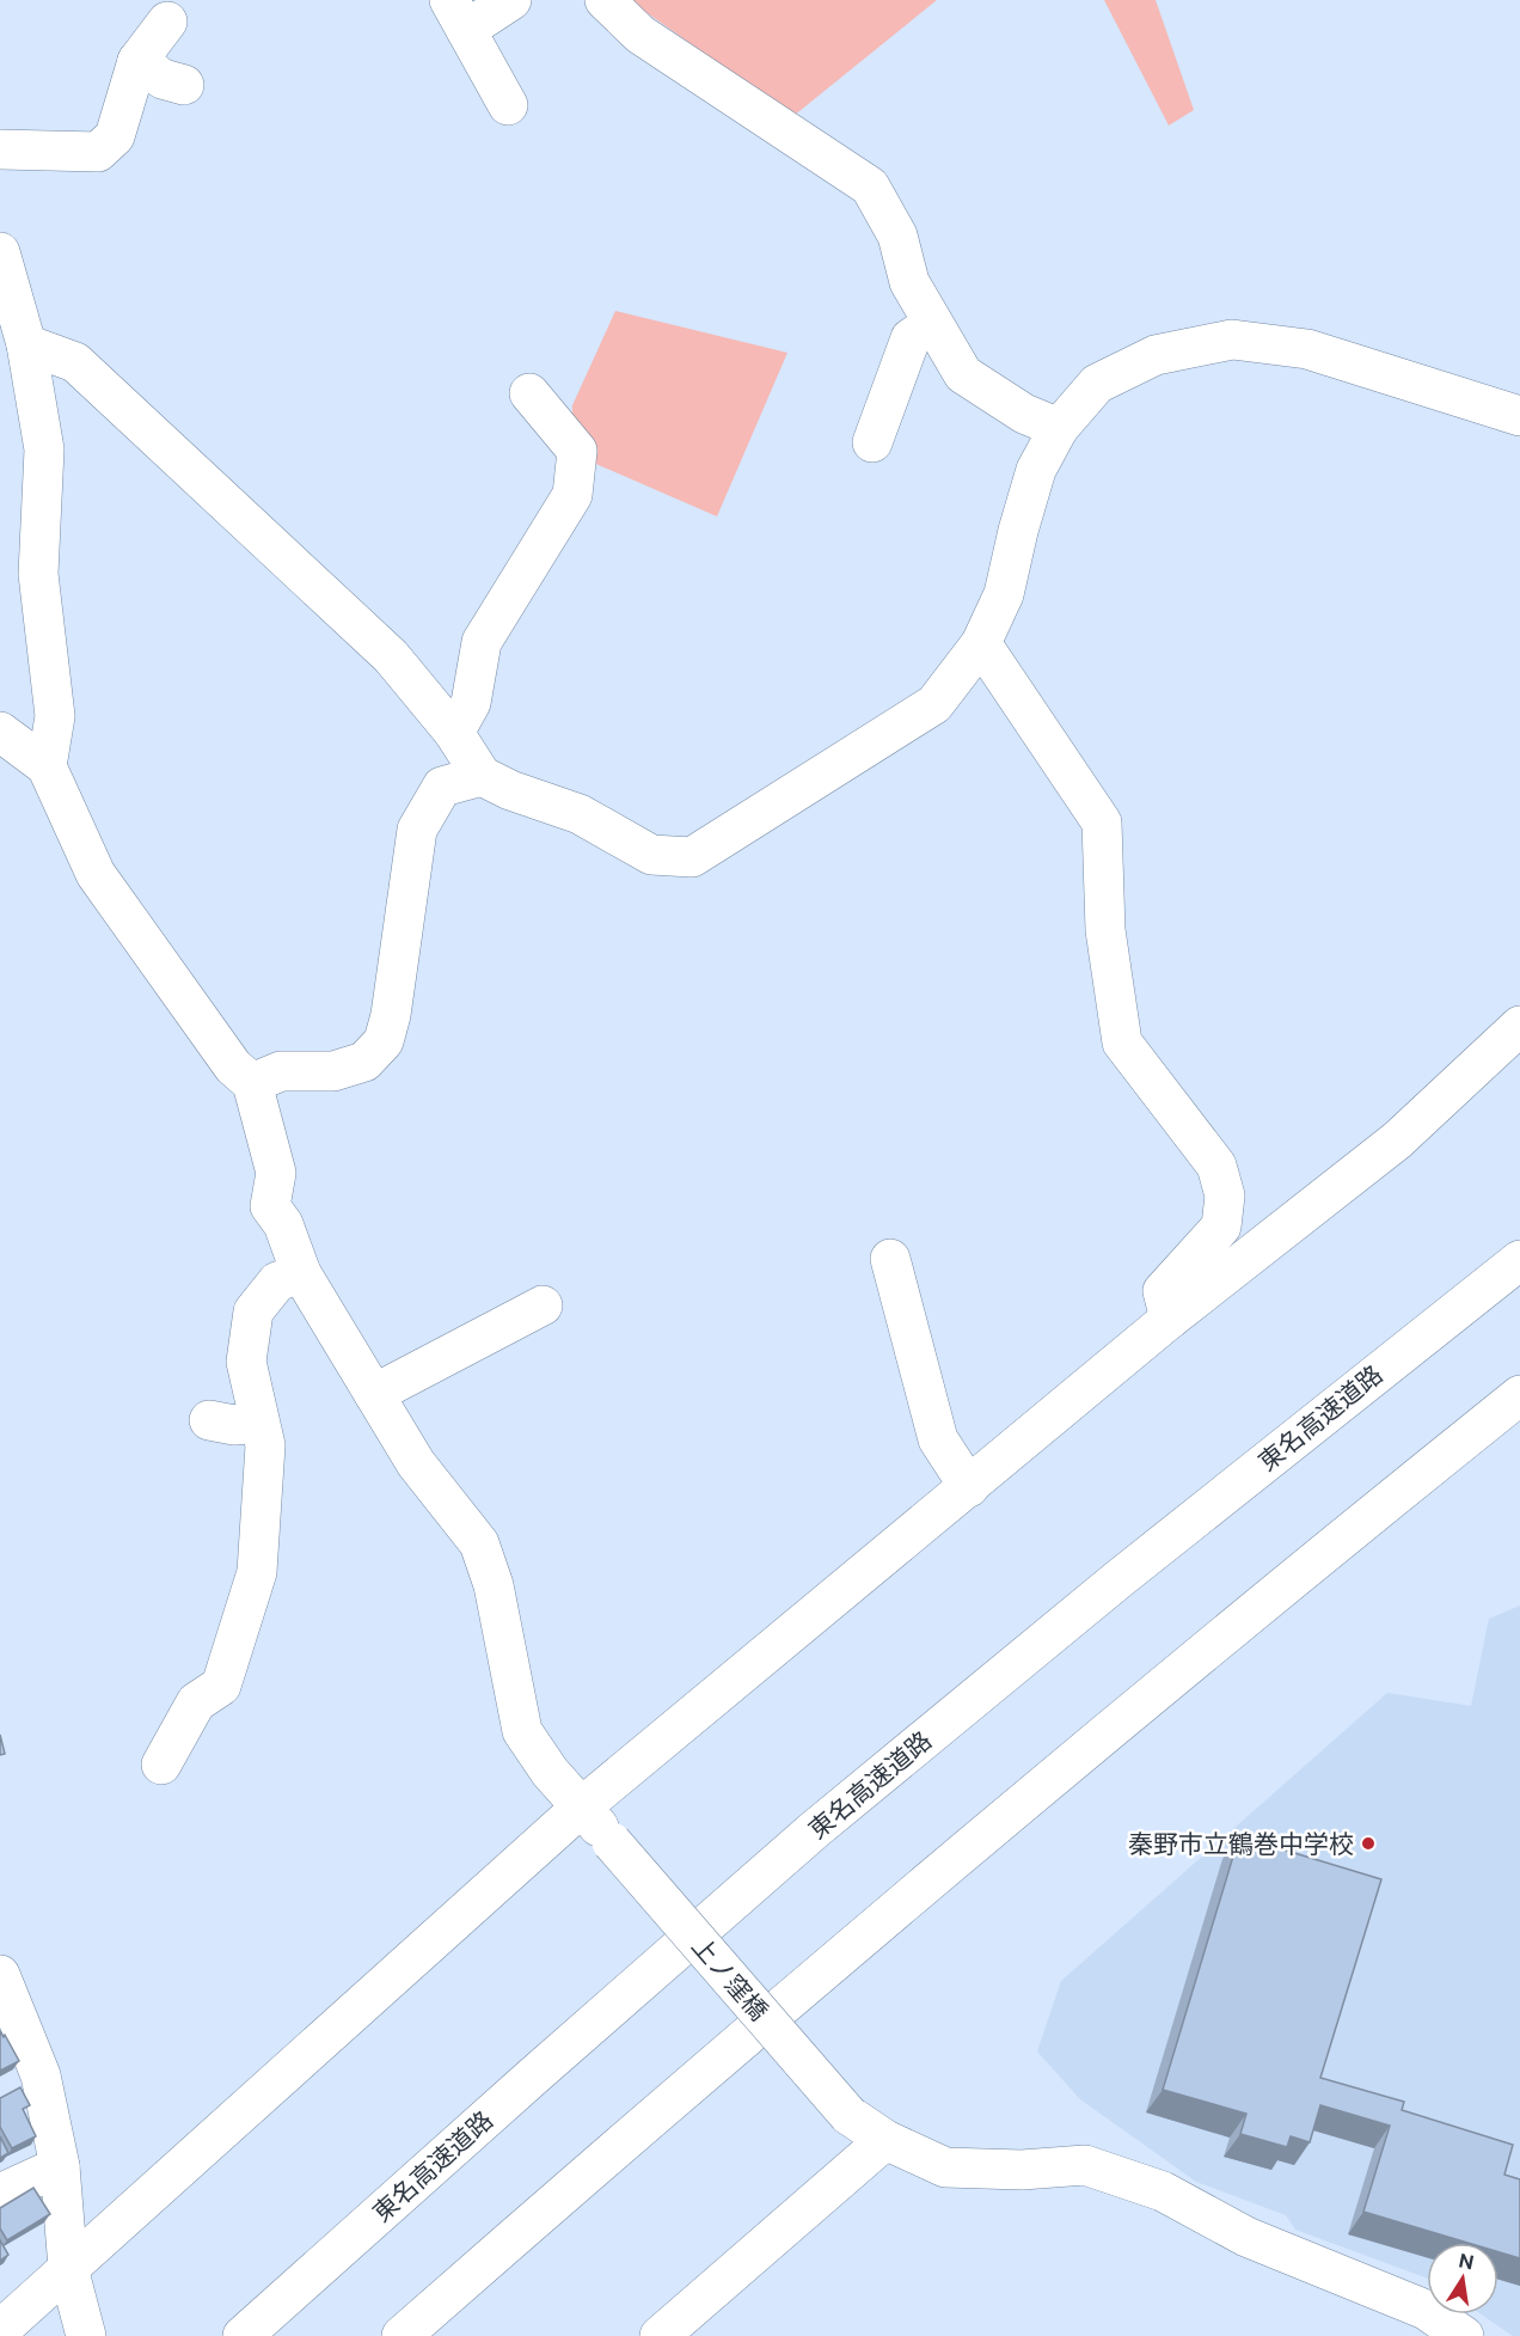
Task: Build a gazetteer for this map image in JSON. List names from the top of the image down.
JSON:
{
  "streets": {
    "main road": ["東名高速道路", "上ノ窪橋"]
  },
  "places": ["秦野市立鶴巻中学校"],
  "north": "top"
}
